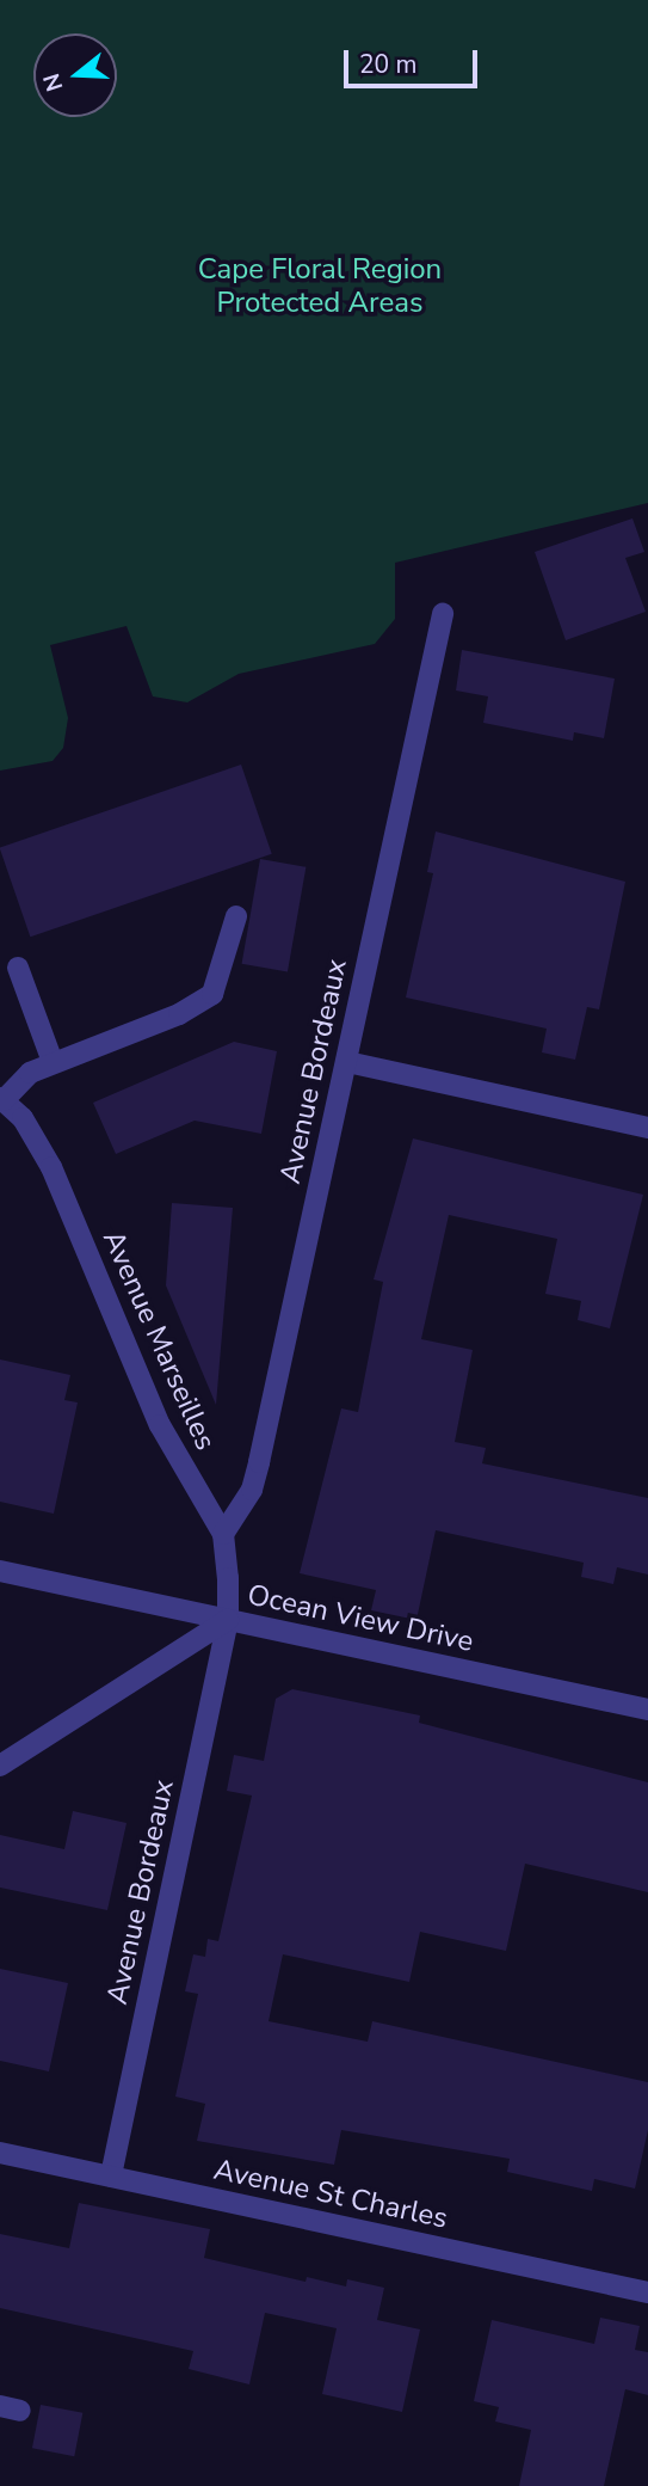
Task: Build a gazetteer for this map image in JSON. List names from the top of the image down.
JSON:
{
  "streets": {
    "street": [
      "Avenue Bordeaux",
      "Avenue Marseilles",
      "Ocean View Drive",
      "Avenue St Charles"
    ]
  },
  "crossings": [
    ["Avenue Bordeaux", "Avenue Marseilles"],
    ["Avenue Bordeaux", "Ocean View Drive"],
    ["Avenue Bordeaux", "Avenue St Charles"],
    ["Avenue Marseilles", "Ocean View Drive"]
  ],
  "parks": ["Cape Floral Region Protected Areas"],
  "scale_bar": "20 m",
  "north": "left"
}
